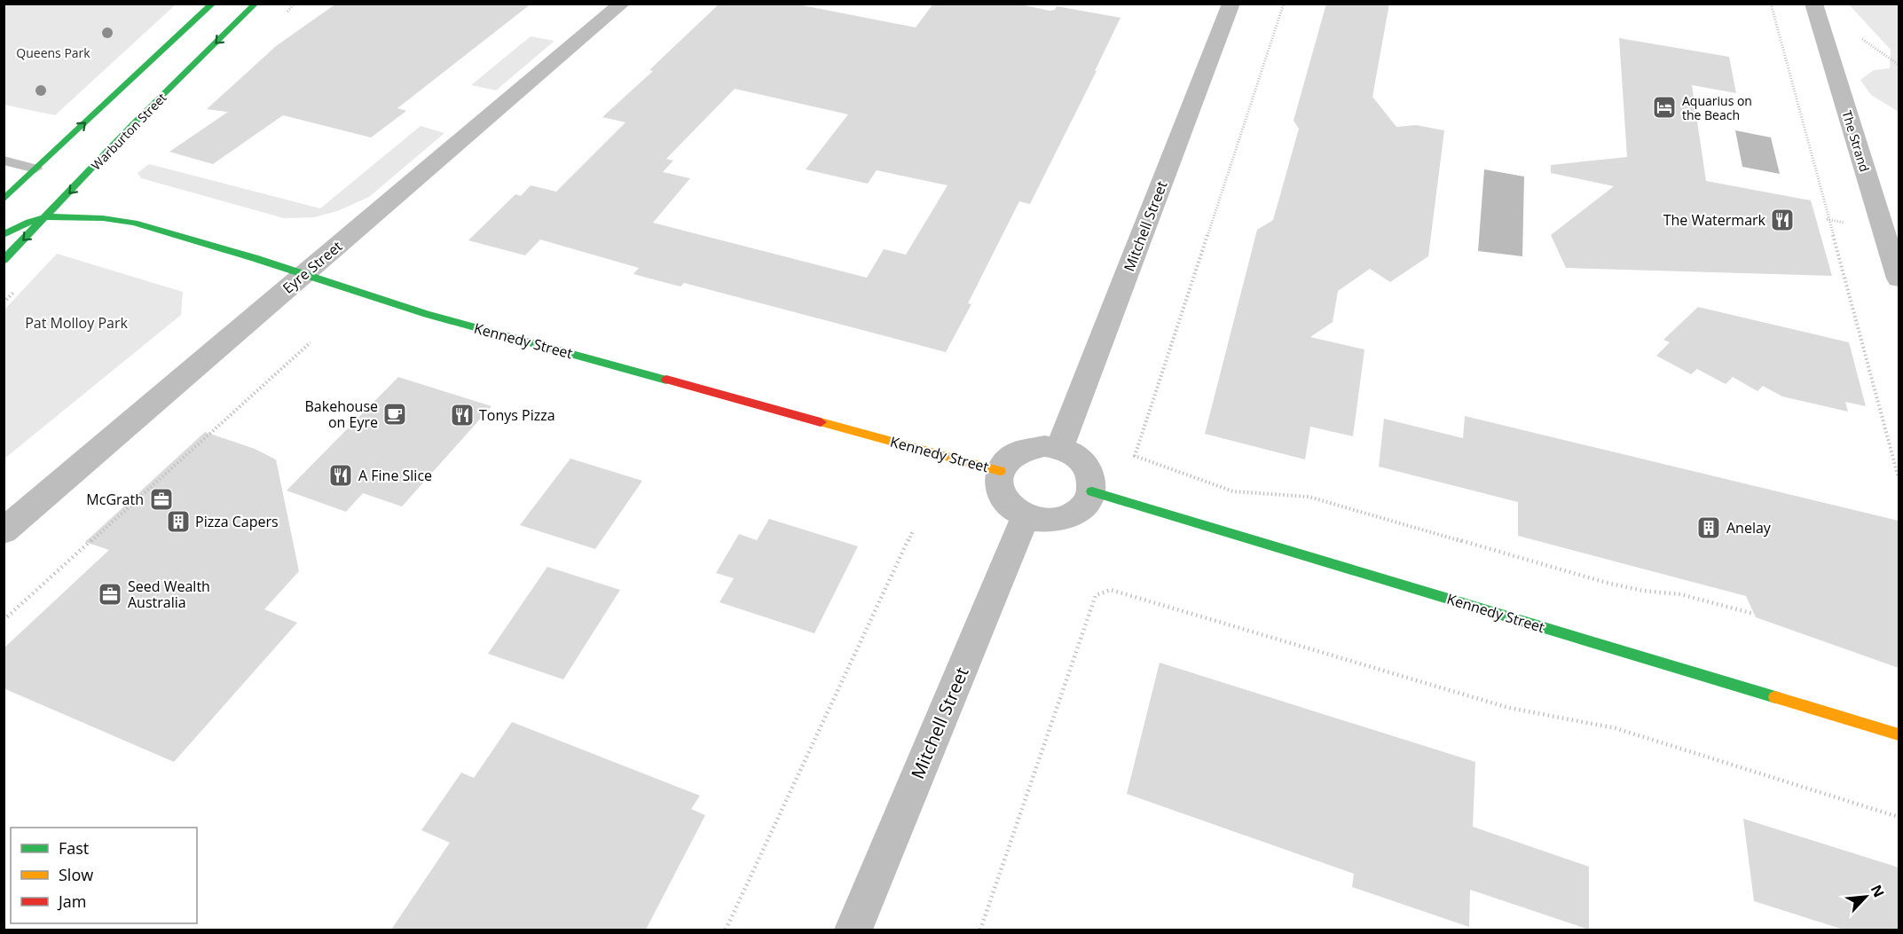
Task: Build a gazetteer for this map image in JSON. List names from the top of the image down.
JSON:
{
  "streets": {
    "street": [
      "Warburton Street",
      "The Strand",
      "Mitchell Street",
      "Eyre Street",
      "Kennedy Street"
    ]
  },
  "crossings": [
    ["Warburton Street", "Kennedy Street"],
    ["Mitchell Street", "Kennedy Street"],
    ["Eyre Street", "Kennedy Street"]
  ],
  "parks": ["Queens Park", "Pat Molloy Park"],
  "places": {
    "hotel": ["Aquarius on the Beach"],
    "restaurant": ["The Watermark", "Tonys Pizza", "A Fine Slice"],
    "cafe": ["Bakehouse on Eyre"],
    "office": ["McGrath", "Seed Wealth Australia"],
    "building": ["Pizza Capers", "Anelay"]
  },
  "legend": ["Fast", "Slow", "Jam"],
  "north": "top right"
}
